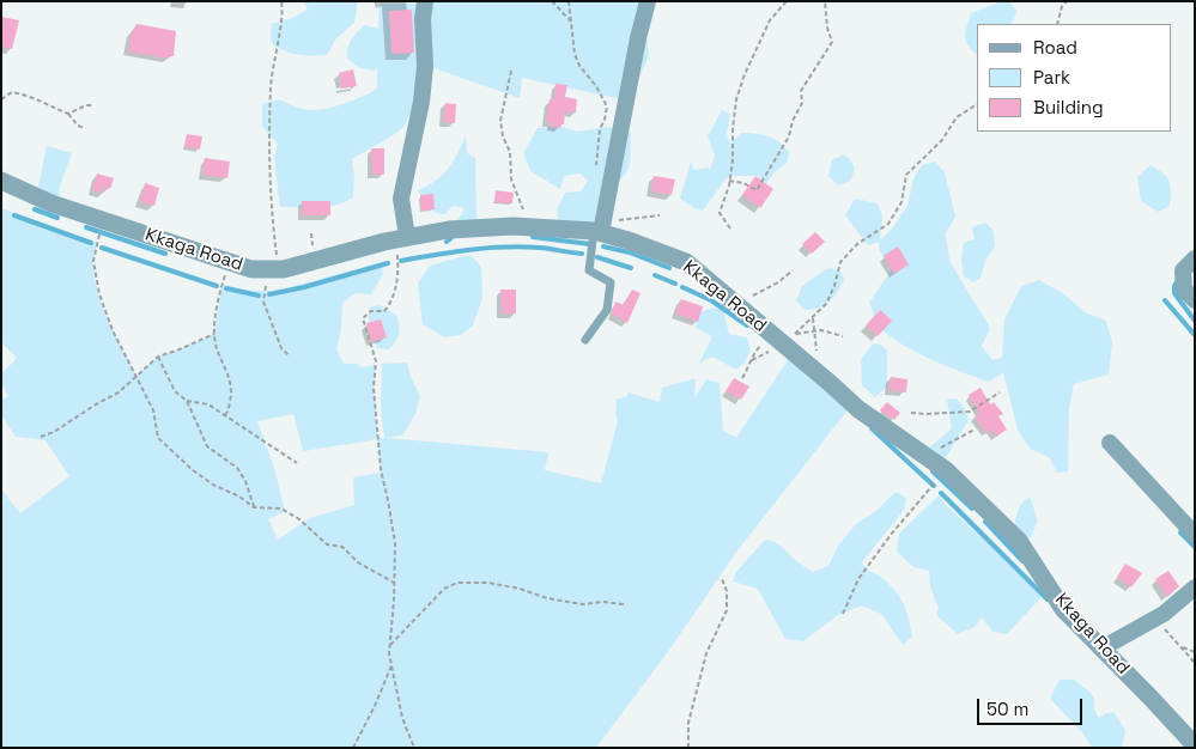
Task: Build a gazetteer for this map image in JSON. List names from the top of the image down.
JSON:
{
  "streets": {
    "street": ["Kkaga Road"]
  },
  "legend": ["Road", "Park", "Building"],
  "scale_bar": "50 m"
}
